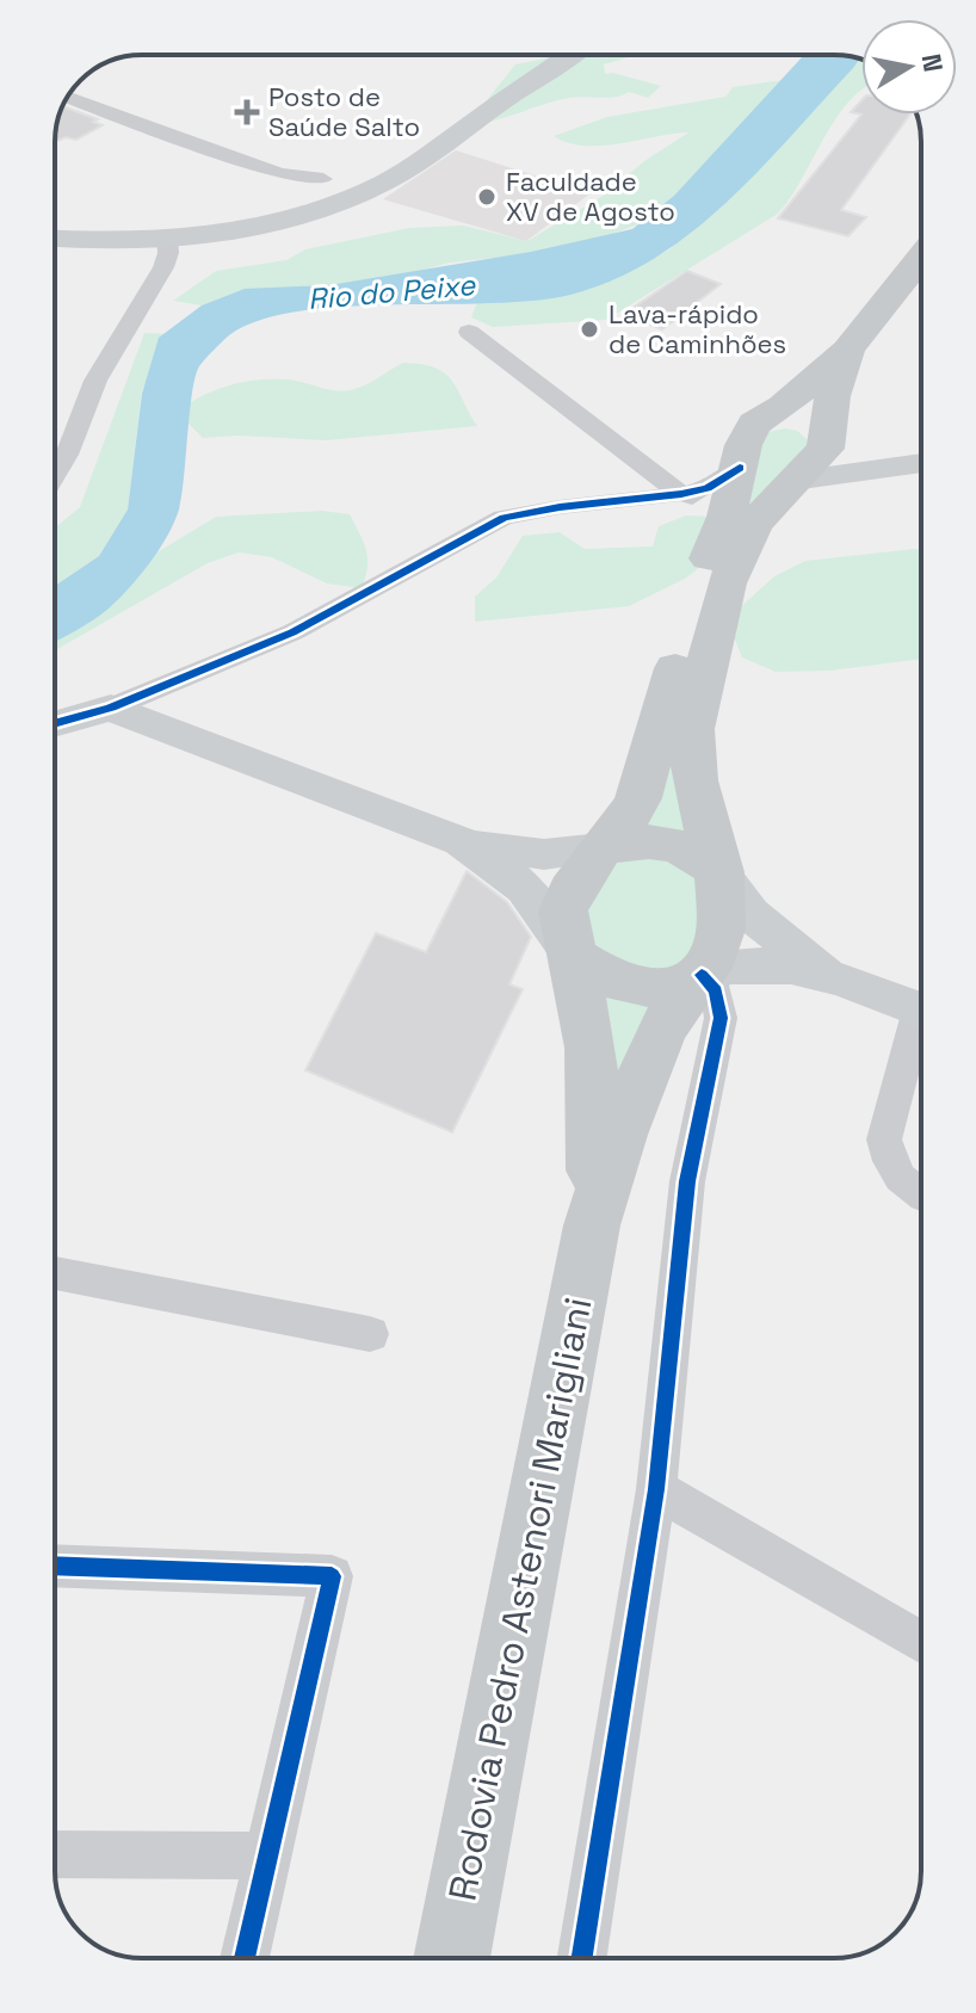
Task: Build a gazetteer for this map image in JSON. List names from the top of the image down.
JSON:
{
  "streets": {
    "main road": ["Rodovia Pedro Astenori Marigliani"]
  },
  "water": ["Rio do Peixe"],
  "places": {
    "health": ["Posto de Saúde Salto"],
    "other": ["Faculdade XV de Agosto", "Lava-rápido de Caminhões"]
  },
  "north": "right"
}
